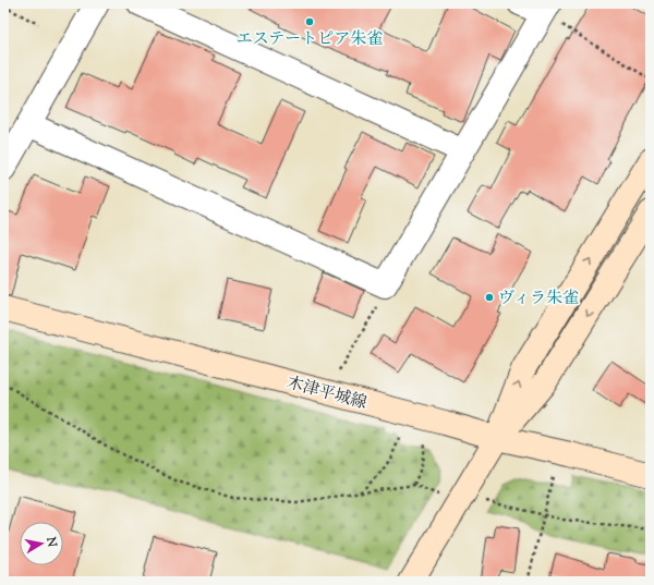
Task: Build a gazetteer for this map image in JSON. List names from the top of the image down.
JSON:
{
  "streets": {
    "street": ["木津平城線"]
  },
  "places": ["エステートピア朱雀", "ヴィラ朱雀"],
  "north": "right"
}
